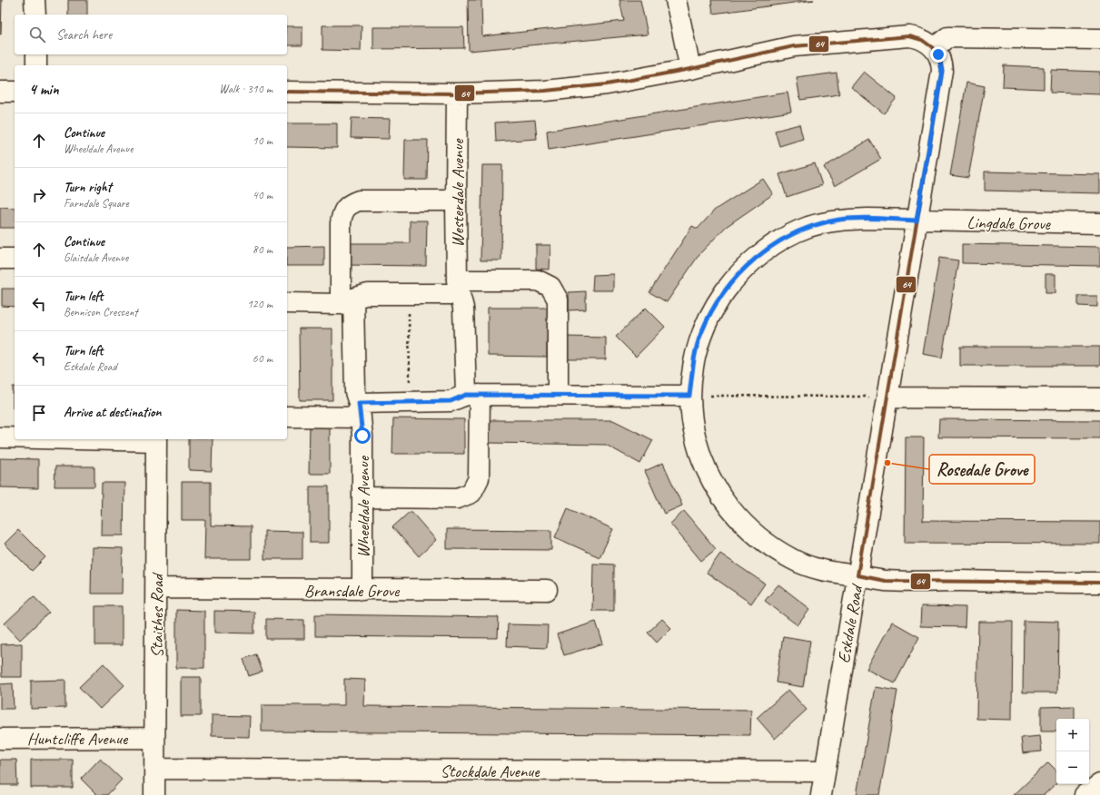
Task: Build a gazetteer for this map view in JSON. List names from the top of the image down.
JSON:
{
  "streets": {
    "street": [
      "Westerdale Avenue",
      "Lingdale Grove",
      "Wheeldale Avenue",
      "Bransdale Grove",
      "Staithes Road",
      "Eskdale Road",
      "Huntcliffe Avenue",
      "Stockdale Avenue"
    ]
  },
  "crossings": [
    ["Westerdale Avenue", "Wheeldale Avenue"],
    ["Lingdale Grove", "Eskdale Road"],
    ["Wheeldale Avenue", "Bransdale Grove"],
    ["Bransdale Grove", "Staithes Road"],
    ["Staithes Road", "Huntcliffe Avenue"],
    ["Staithes Road", "Stockdale Avenue"],
    ["Eskdale Road", "Stockdale Avenue"]
  ],
  "places": ["Rosedale Grove"],
  "lines": ["transit line 64"],
  "page": {
    "search": "Search here",
    "heading": ["4 min", "Walk · 310 m"],
    "list": [
      ["Continue", "Wheeldale Avenue", "10 m"],
      ["Turn right", "Farndale Square", "40 m"],
      ["Continue", "Glaisdale Avenue", "80 m"],
      ["Turn left", "Bennison Crescent", "120 m"],
      ["Turn left", "Eskdale Road", "60 m"],
      "Arrive at destination"
    ],
    "map_buttons": ["+", "−"]
  }
}
